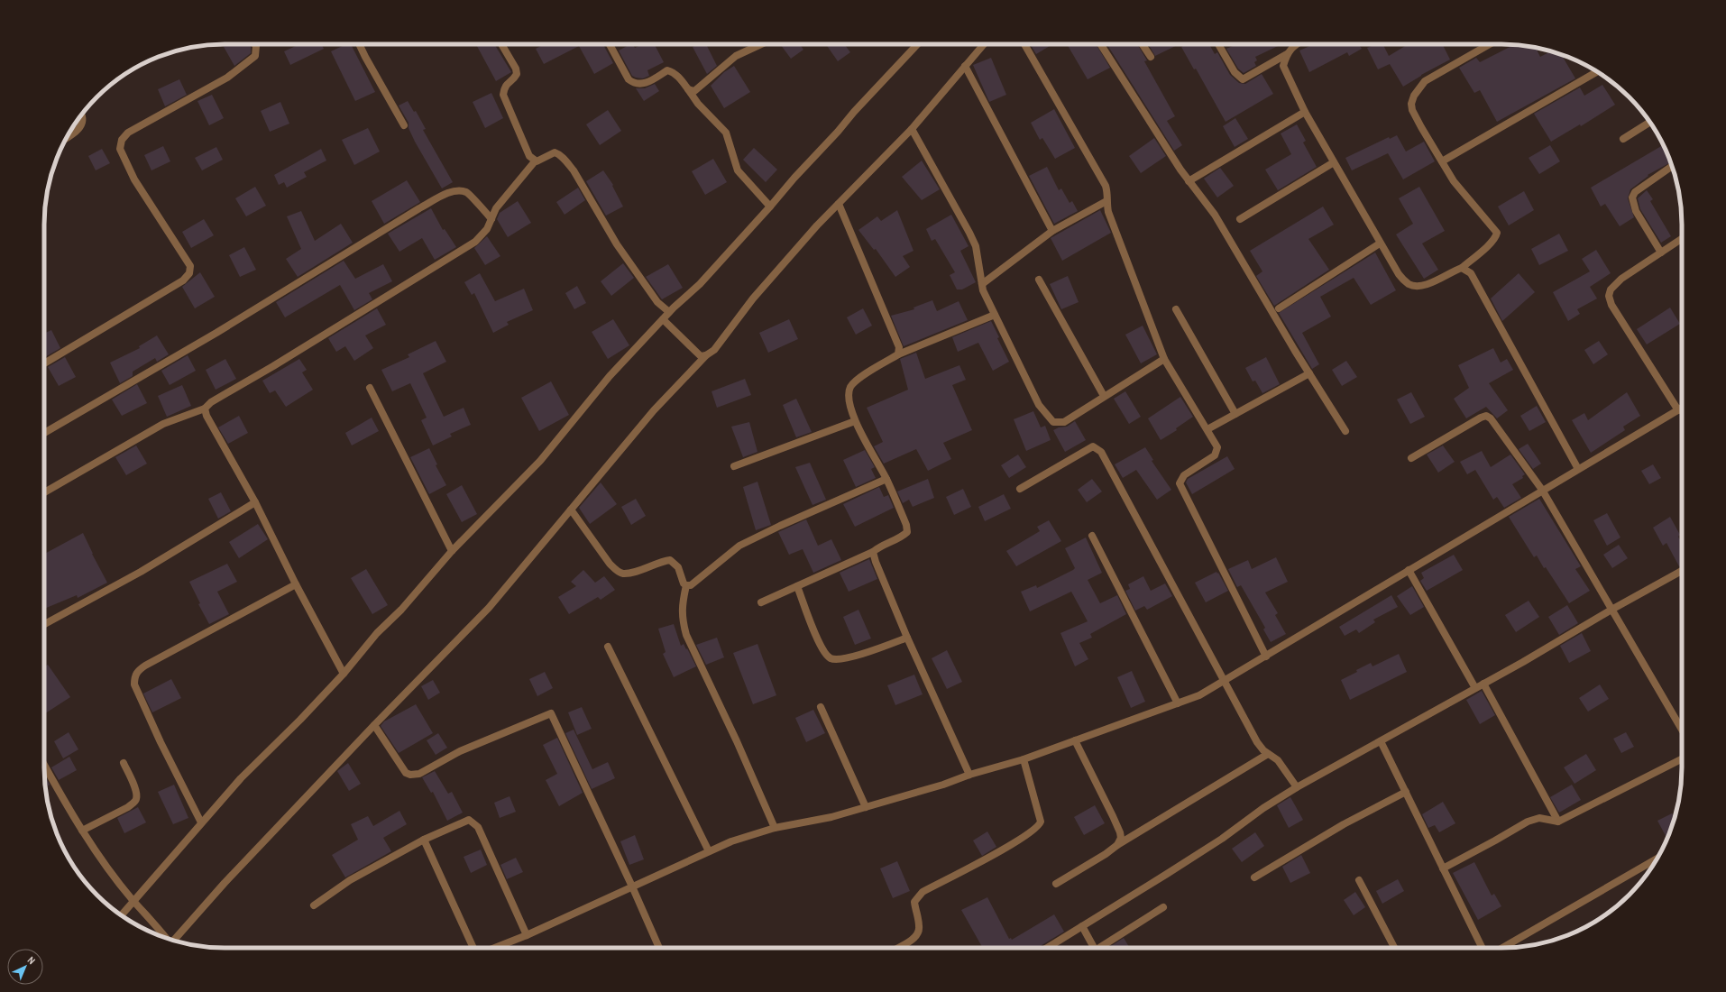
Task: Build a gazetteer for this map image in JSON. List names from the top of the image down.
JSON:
{
  "north": "top right"
}
